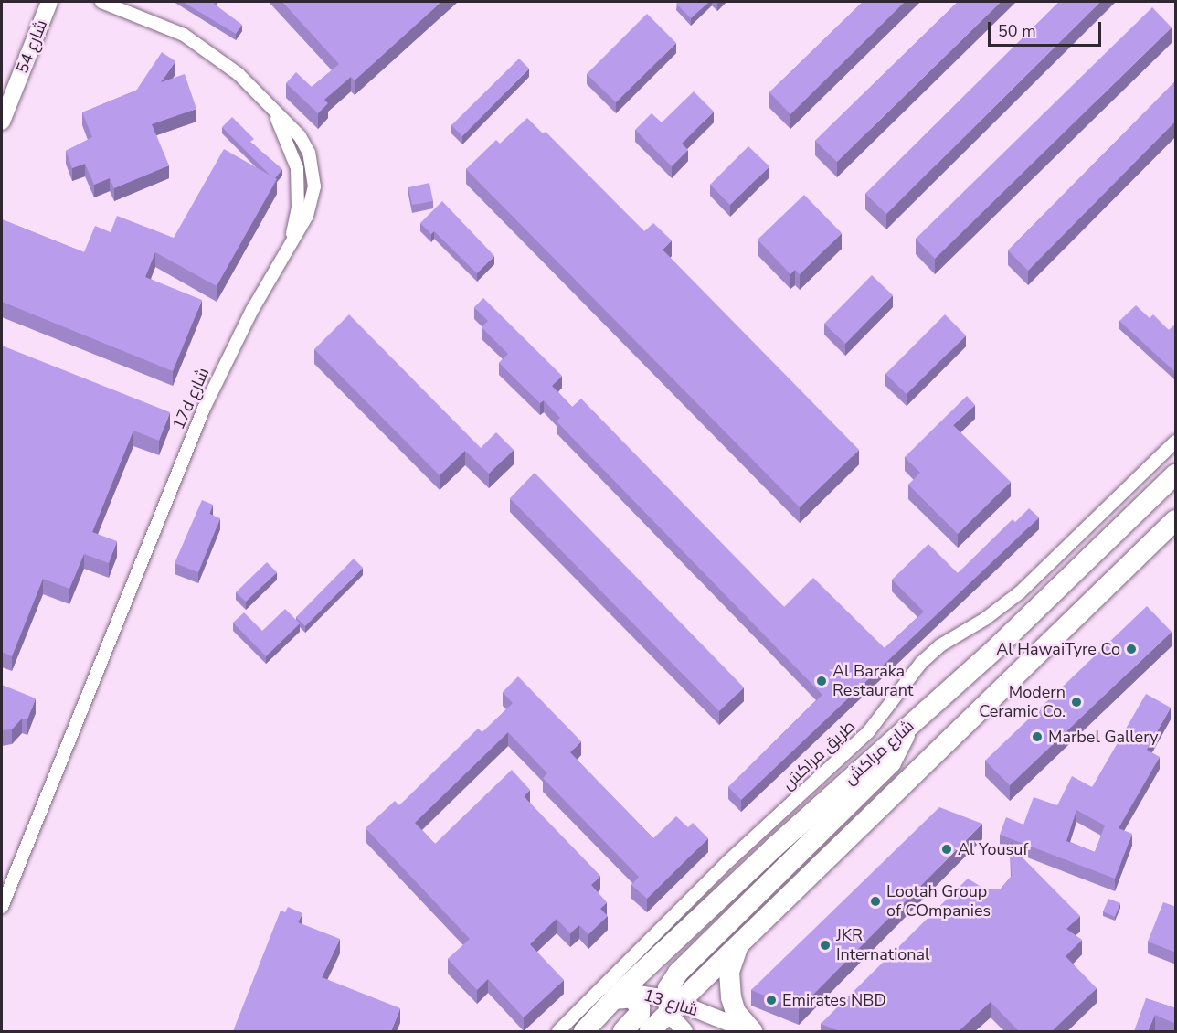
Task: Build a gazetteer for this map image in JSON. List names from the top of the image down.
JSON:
{
  "streets": {
    "main road": ["شارع مراكش"],
    "street": [
      "شارع 54",
      "17d شارع",
      "طريق مراكش",
      "شارع 13"
    ]
  },
  "crossings": [
    ["شارع مراكش", "شارع 13"]
  ],
  "places": [
    "Al HawaiTyre Co",
    "Al Baraka Restaurant",
    "Modern Ceramic Co.",
    "Marbel Gallery",
    "Al Yousuf",
    "Lootah Group of COmpanies",
    "JKR International",
    "Emirates NBD"
  ],
  "scale_bar": "50 m"
}
